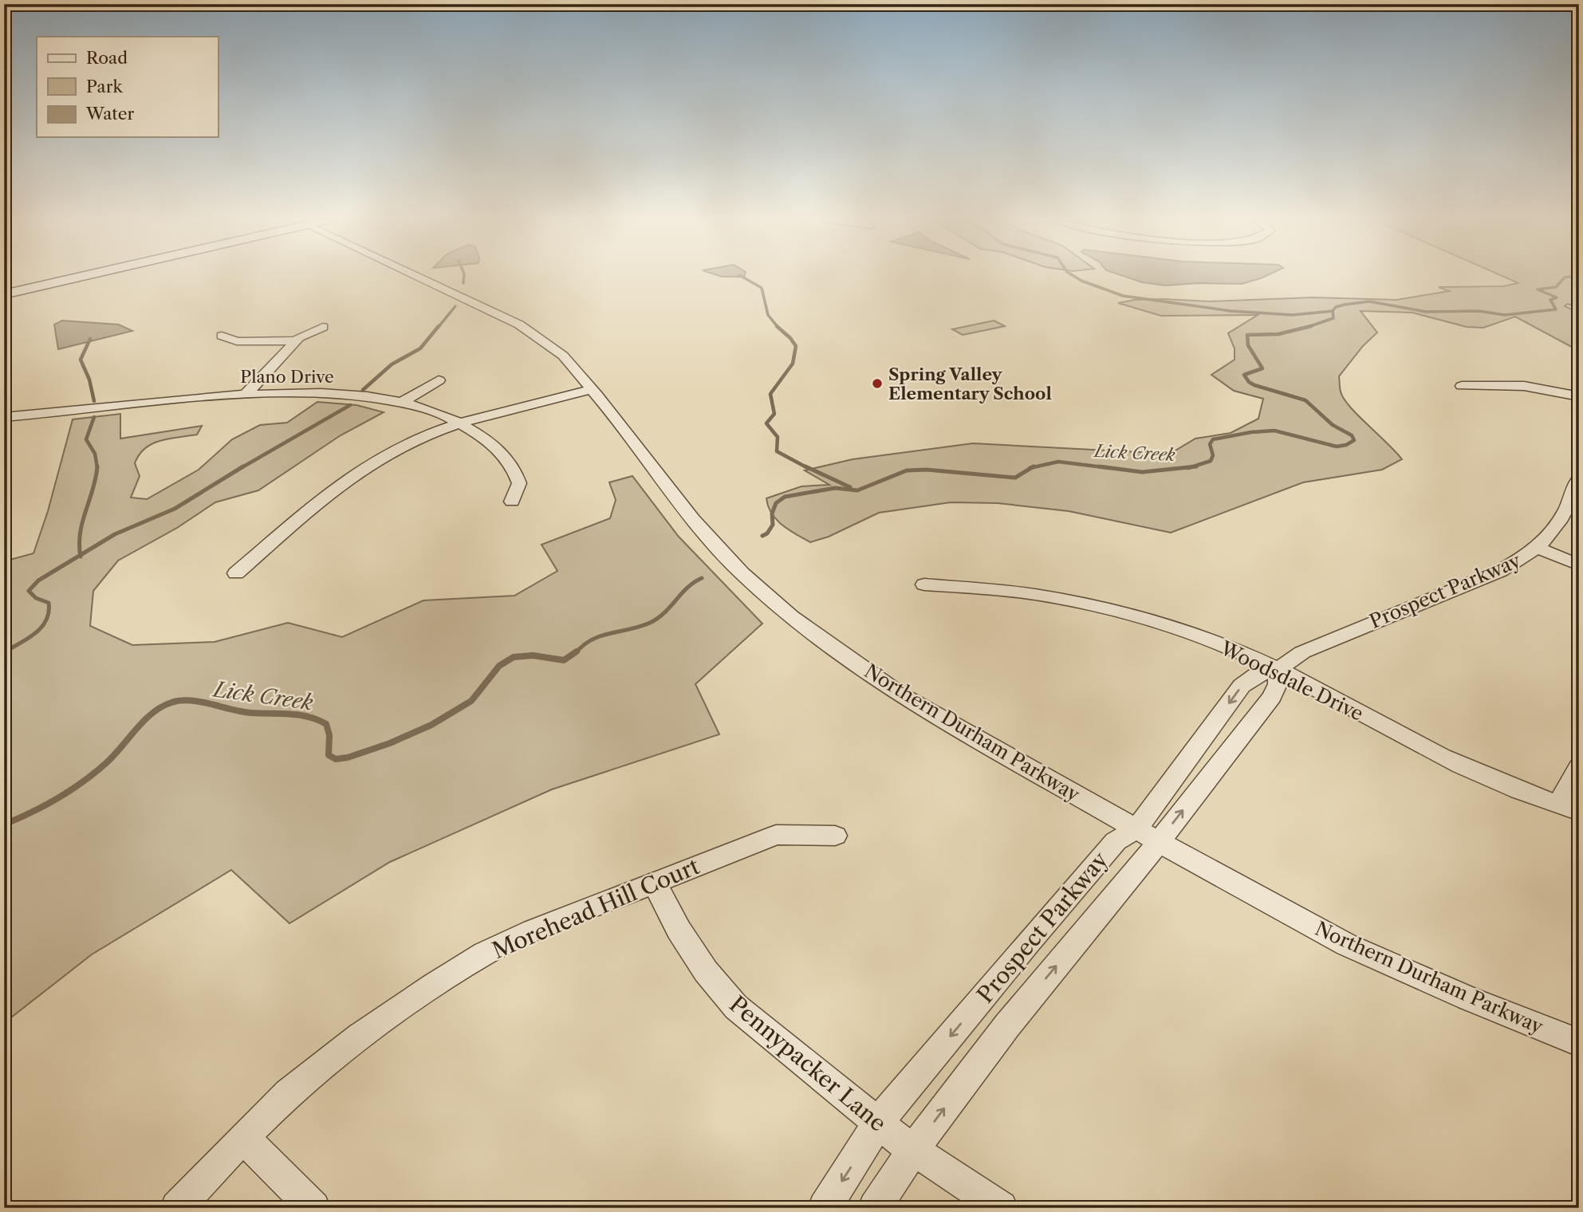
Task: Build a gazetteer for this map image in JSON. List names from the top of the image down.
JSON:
{
  "streets": {
    "street": [
      "Plano Drive",
      "Prospect Parkway",
      "Woodsdale Drive",
      "Northern Durham Parkway",
      "Morehead Hill Court",
      "Pennypacker Lane"
    ]
  },
  "crossings": [
    ["Prospect Parkway", "Woodsdale Drive"],
    ["Prospect Parkway", "Northern Durham Parkway"],
    ["Prospect Parkway", "Pennypacker Lane"],
    ["Morehead Hill Court", "Pennypacker Lane"]
  ],
  "water": ["Lick Creek"],
  "places": ["Spring Valley Elementary School"],
  "legend": ["Road", "Park", "Water"]
}
